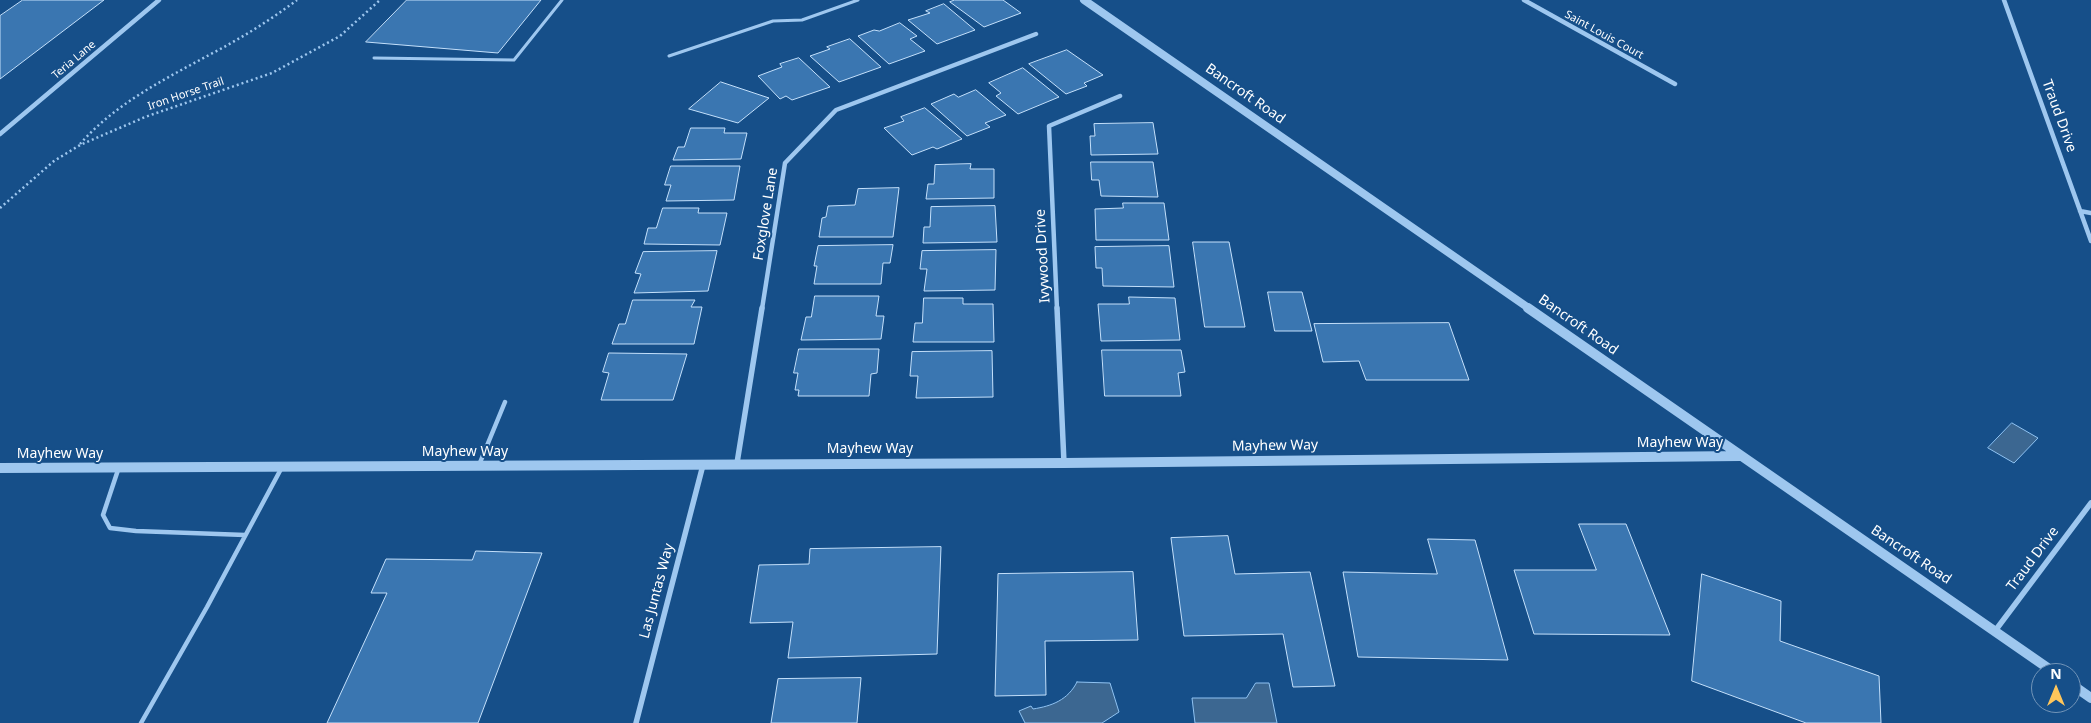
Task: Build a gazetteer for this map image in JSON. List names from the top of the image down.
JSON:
{
  "streets": {
    "street": [
      "Saint Louis Court",
      "Teria Lane",
      "Bancroft Road",
      "Traud Drive",
      "Foxglove Lane",
      "Ivywood Drive",
      "Mayhew Way",
      "Las Juntas Way"
    ],
    "path": ["Iron Horse Trail"]
  },
  "crossings": [
    ["Bancroft Road", "Traud Drive"],
    ["Bancroft Road", "Mayhew Way"],
    ["Foxglove Lane", "Mayhew Way"],
    ["Ivywood Drive", "Mayhew Way"],
    ["Mayhew Way", "Las Juntas Way"]
  ],
  "north": "top"
}
